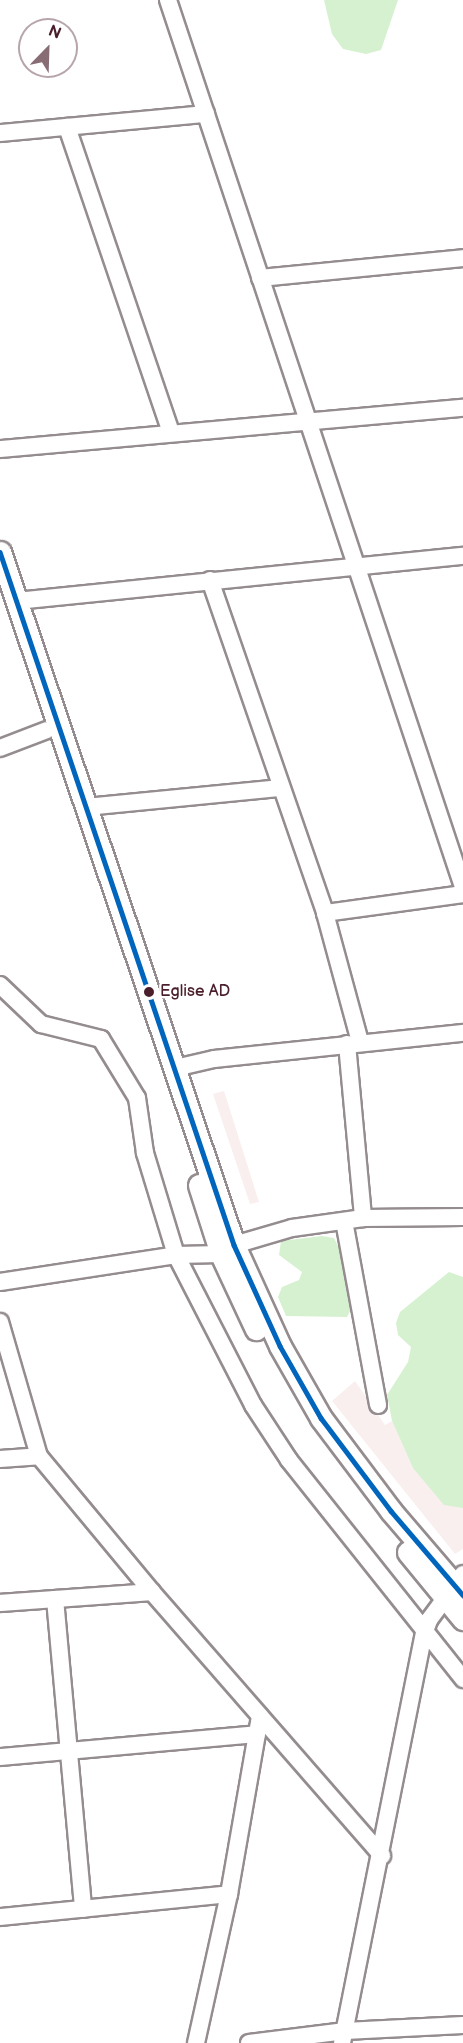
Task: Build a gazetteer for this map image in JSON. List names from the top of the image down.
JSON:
{
  "places": ["Eglise AD"],
  "north": "top right"
}
